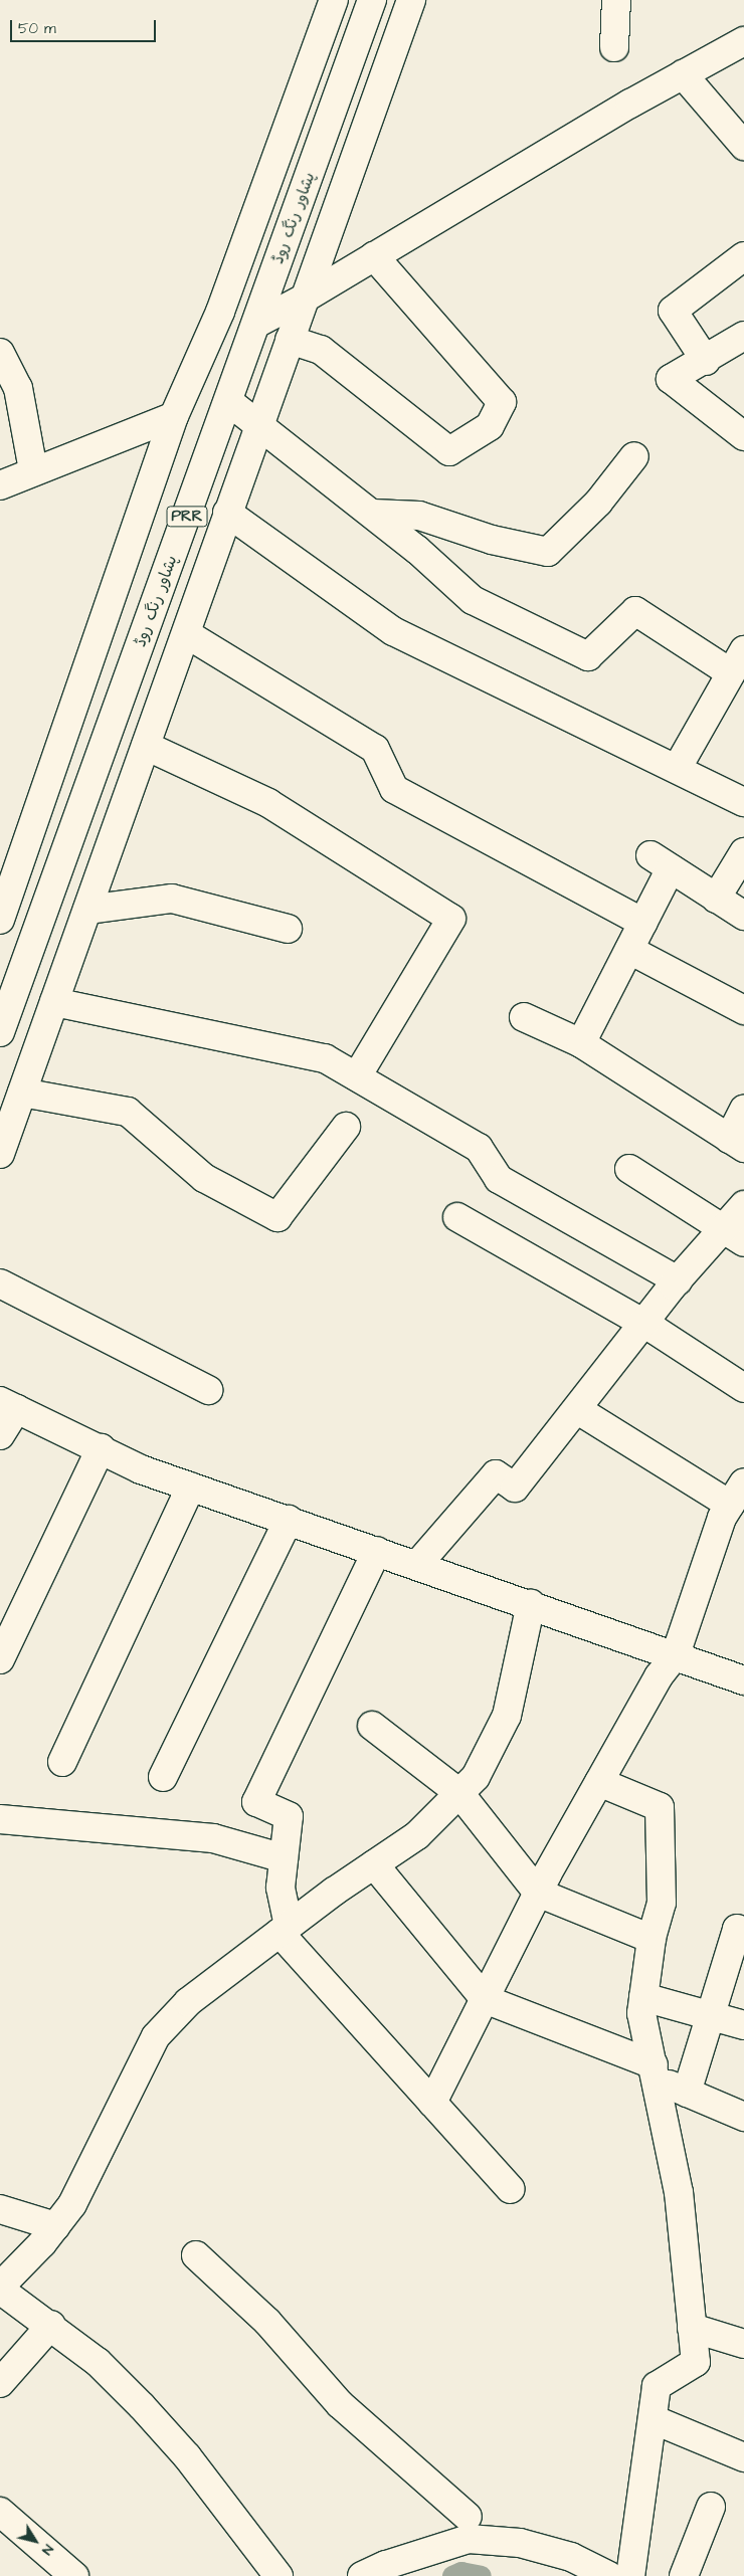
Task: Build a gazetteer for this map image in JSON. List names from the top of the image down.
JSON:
{
  "streets": {
    "main road": ["پشاور رنگ روڈ", "PRR"]
  },
  "scale_bar": "50 m",
  "north": "bottom right"
}
